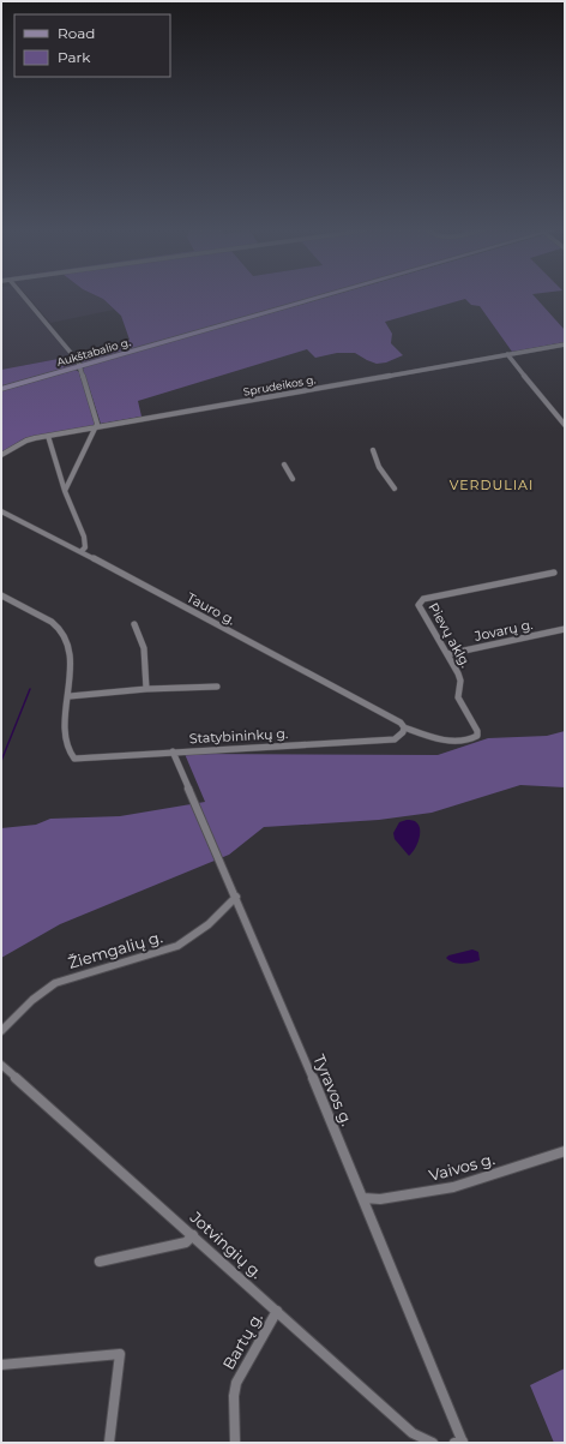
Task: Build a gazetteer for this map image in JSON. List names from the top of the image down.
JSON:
{
  "streets": {
    "main road": ["Aukštabalio g."],
    "street": [
      "Sprudeikos g.",
      "Tauro g.",
      "Jovarų g.",
      "Pievų aklg.",
      "Statybininkų g.",
      "Žiemgalių g.",
      "Tyravos g.",
      "Vaivos g.",
      "Jotvingių g.",
      "Bartų g."
    ]
  },
  "crossings": [
    ["Tauro g.", "Pievų aklg."],
    ["Tauro g.", "Statybininkų g."],
    ["Jovarų g.", "Pievų aklg."],
    ["Pievų aklg.", "Statybininkų g."],
    ["Statybininkų g.", "Tyravos g."],
    ["Žiemgalių g.", "Tyravos g."],
    ["Tyravos g.", "Vaivos g."],
    ["Jotvingių g.", "Bartų g."]
  ],
  "districts": ["VERDULIAI"],
  "legend": ["Road", "Park"]
}
